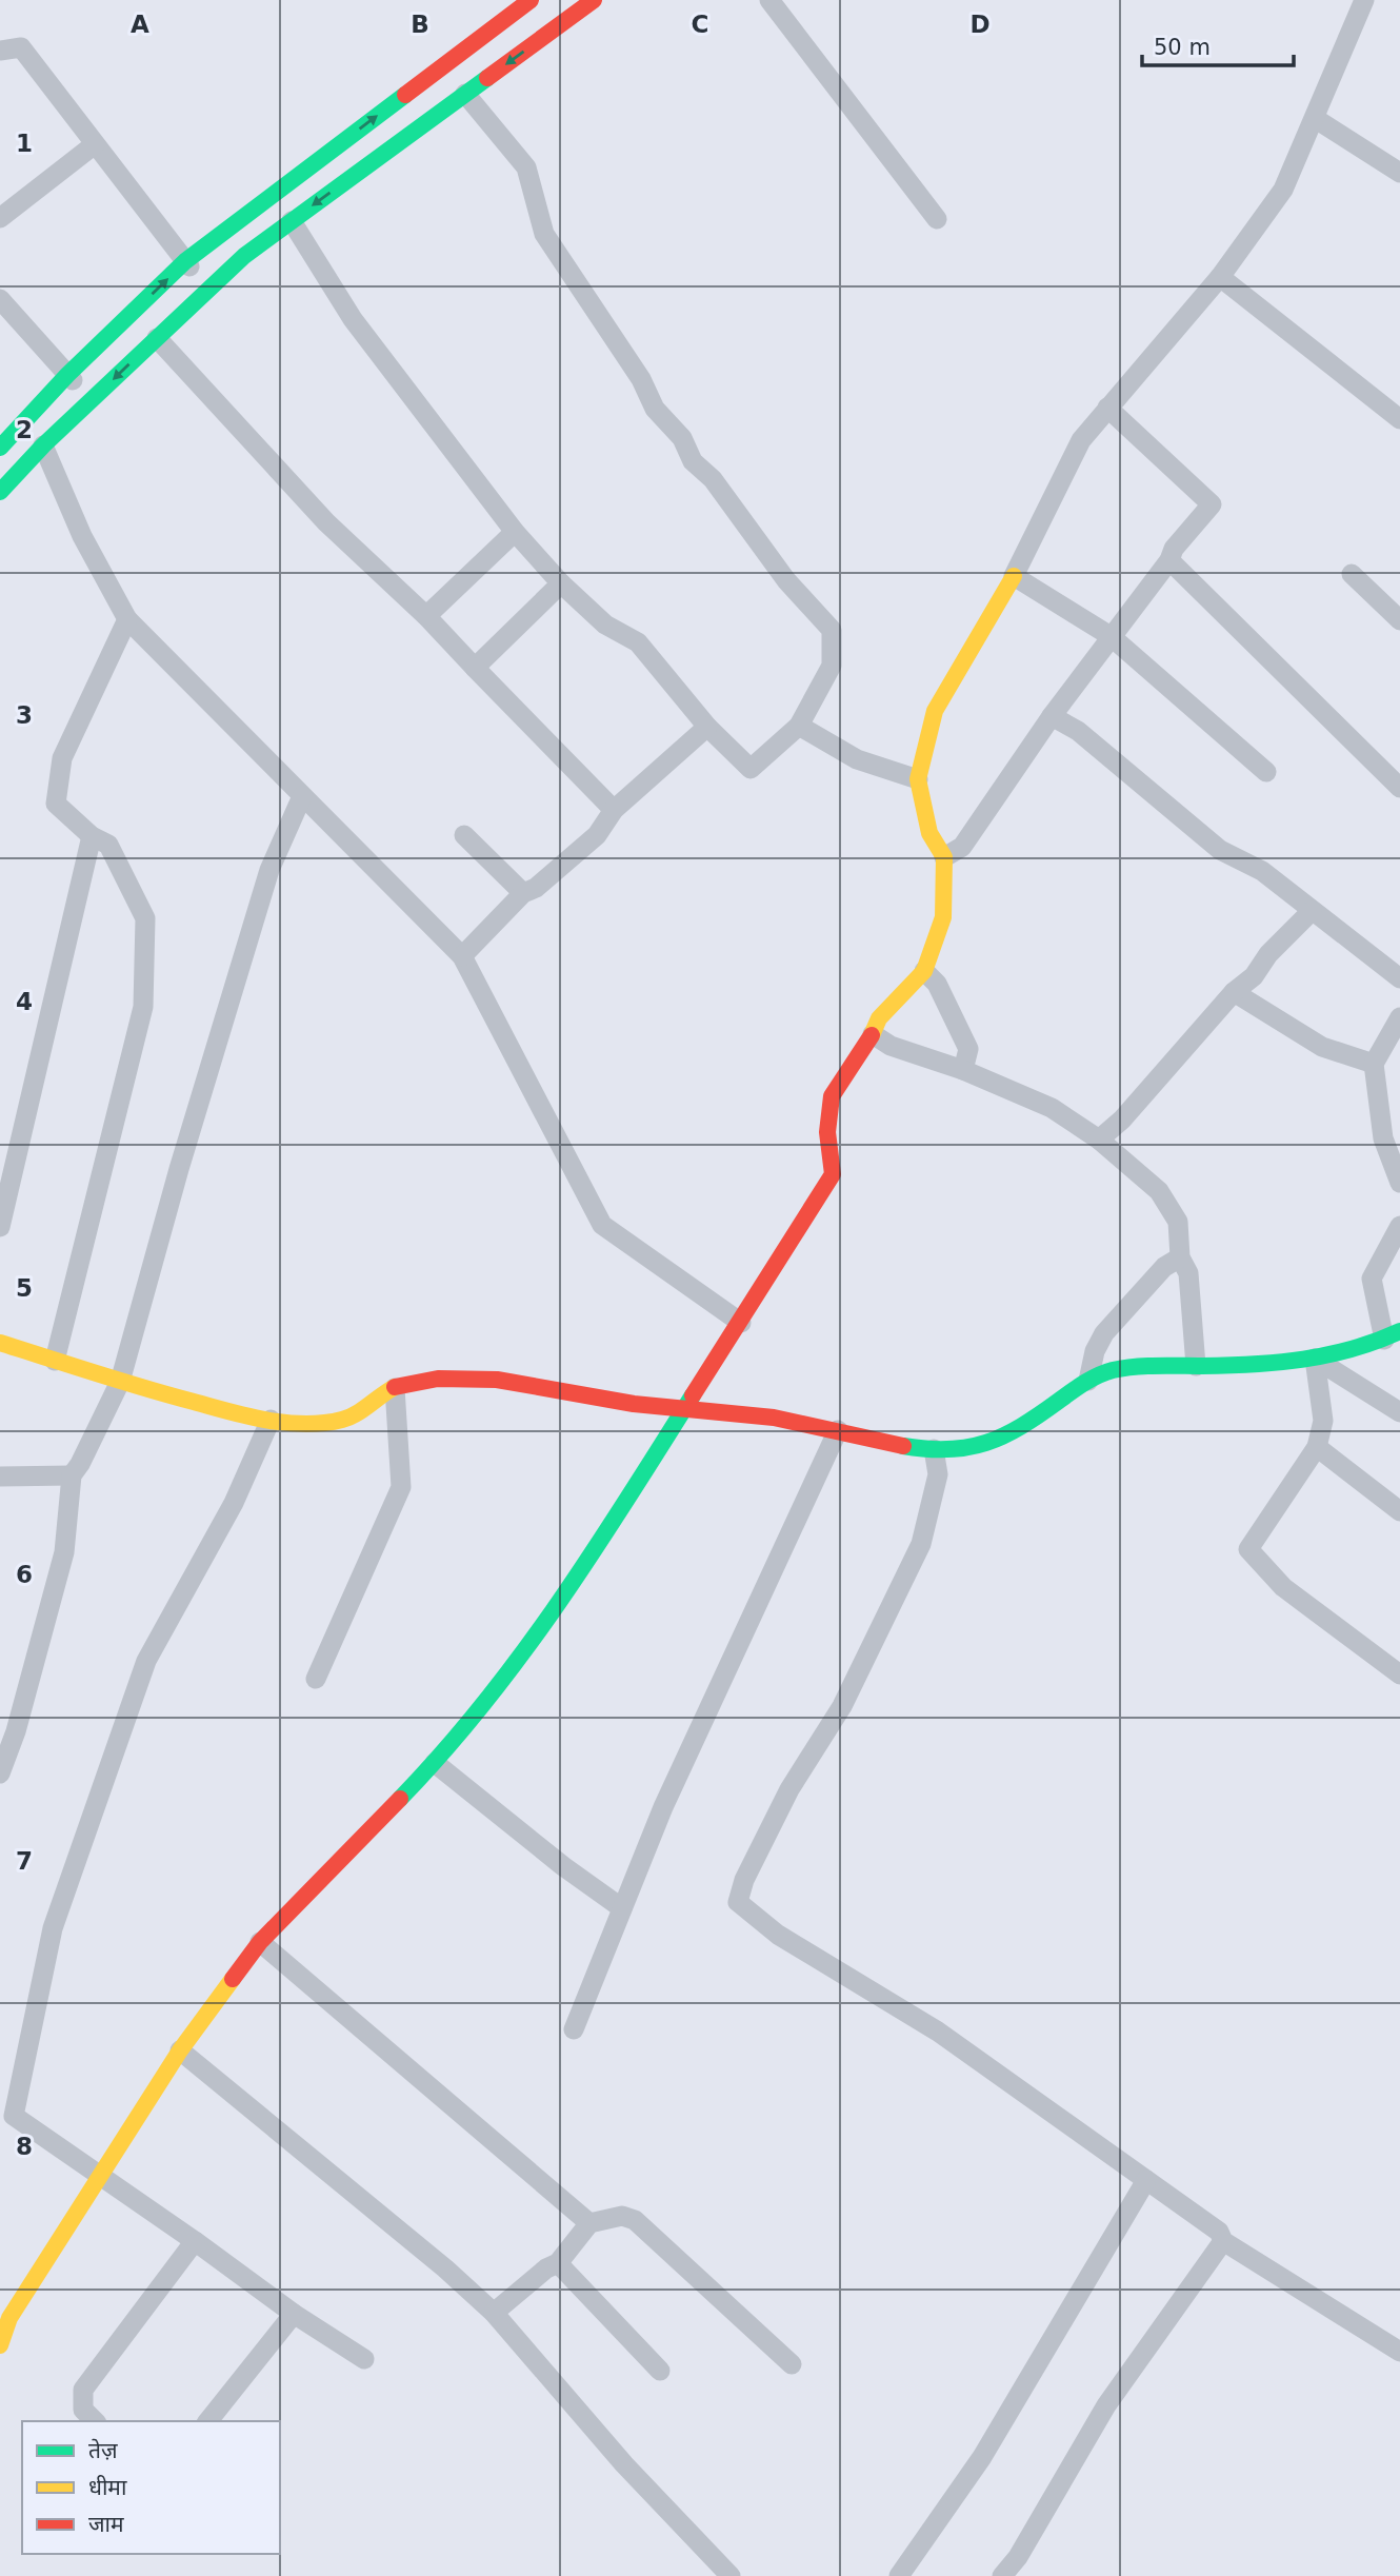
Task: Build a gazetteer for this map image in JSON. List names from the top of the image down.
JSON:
{
  "legend": ["तेज़", "धीमा", "जाम"],
  "scale_bar": "50 m",
  "grid": {
    "columns": [
      "A",
      "B",
      "C",
      "D"
    ],
    "rows": [
      "1",
      "2",
      "3",
      "4",
      "5",
      "6",
      "7",
      "8"
    ]
  }
}
